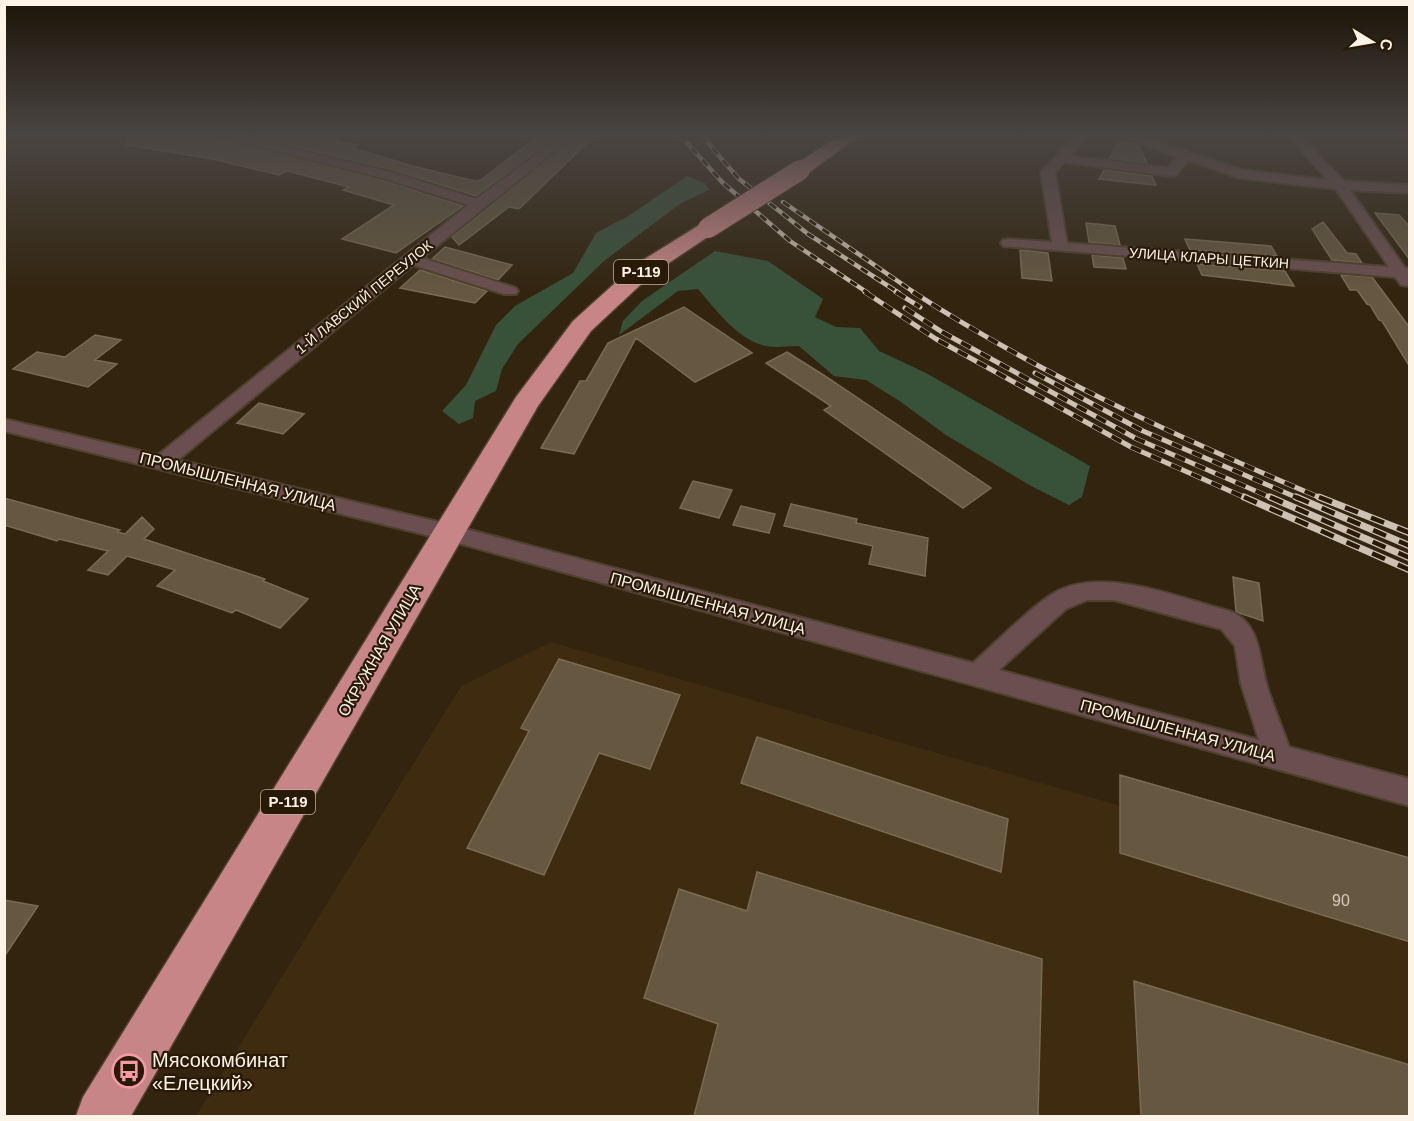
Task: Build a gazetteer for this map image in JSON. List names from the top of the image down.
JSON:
{
  "streets": {
    "highway": ["Р-119", "ОКРУЖНАЯ УЛИЦА"],
    "street": ["УЛИЦА КЛАРЫ ЦЕТКИН", "1-Й ЛАВСКИЙ ПЕРЕУЛОК", "ПРОМЫШЛЕННАЯ УЛИЦА"]
  },
  "crossings": [
    ["1-Й ЛАВСКИЙ ПЕРЕУЛОК", "ПРОМЫШЛЕННАЯ УЛИЦА"],
    ["ПРОМЫШЛЕННАЯ УЛИЦА", "ОКРУЖНАЯ УЛИЦА"]
  ],
  "places": {
    "bus stop": ["Мясокомбинат «Елецкий»"]
  },
  "house_numbers": ["90"],
  "north": "right"
}
